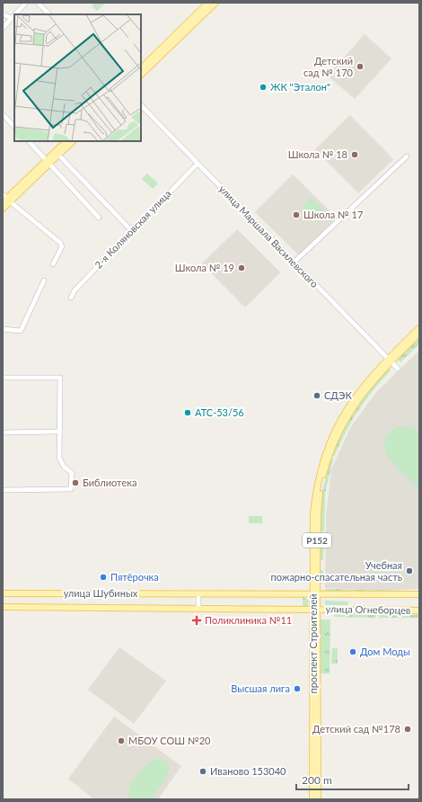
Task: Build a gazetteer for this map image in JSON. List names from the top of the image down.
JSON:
{
  "streets": {
    "main road": [
      "Р152",
      "улица Шубиных",
      "улица Огнеборцев",
      "проспект Строителей"
    ],
    "street": ["2-я Коляновская улица", "улица Маршала Василевского"]
  },
  "crossings": [
    ["2-я Коляновская улица", "улица Маршала Василевского"],
    ["улица Маршала Василевского", "проспект Строителей"],
    ["улица Шубиных", "улица Огнеборцев"],
    ["улица Шубиных", "проспект Строителей"],
    ["улица Огнеборцев", "проспект Строителей"]
  ],
  "places": {
    "other": [
      "Детский сад № 170",
      "ЖК \"Эталон\"",
      "Школа № 18",
      "Школа № 17",
      "Школа № 19",
      "СДЭК",
      "АТС-53/56",
      "Библиотека",
      "Учебная пожарно-спасательная часть",
      "Пятёрочка",
      "Дом Моды",
      "Высшая лига",
      "Детский сад №178",
      "МБОУ СОШ №20",
      "Иваново 153040"
    ],
    "health": ["Поликлиника №11"]
  },
  "scale_bar": "200 m"
}
